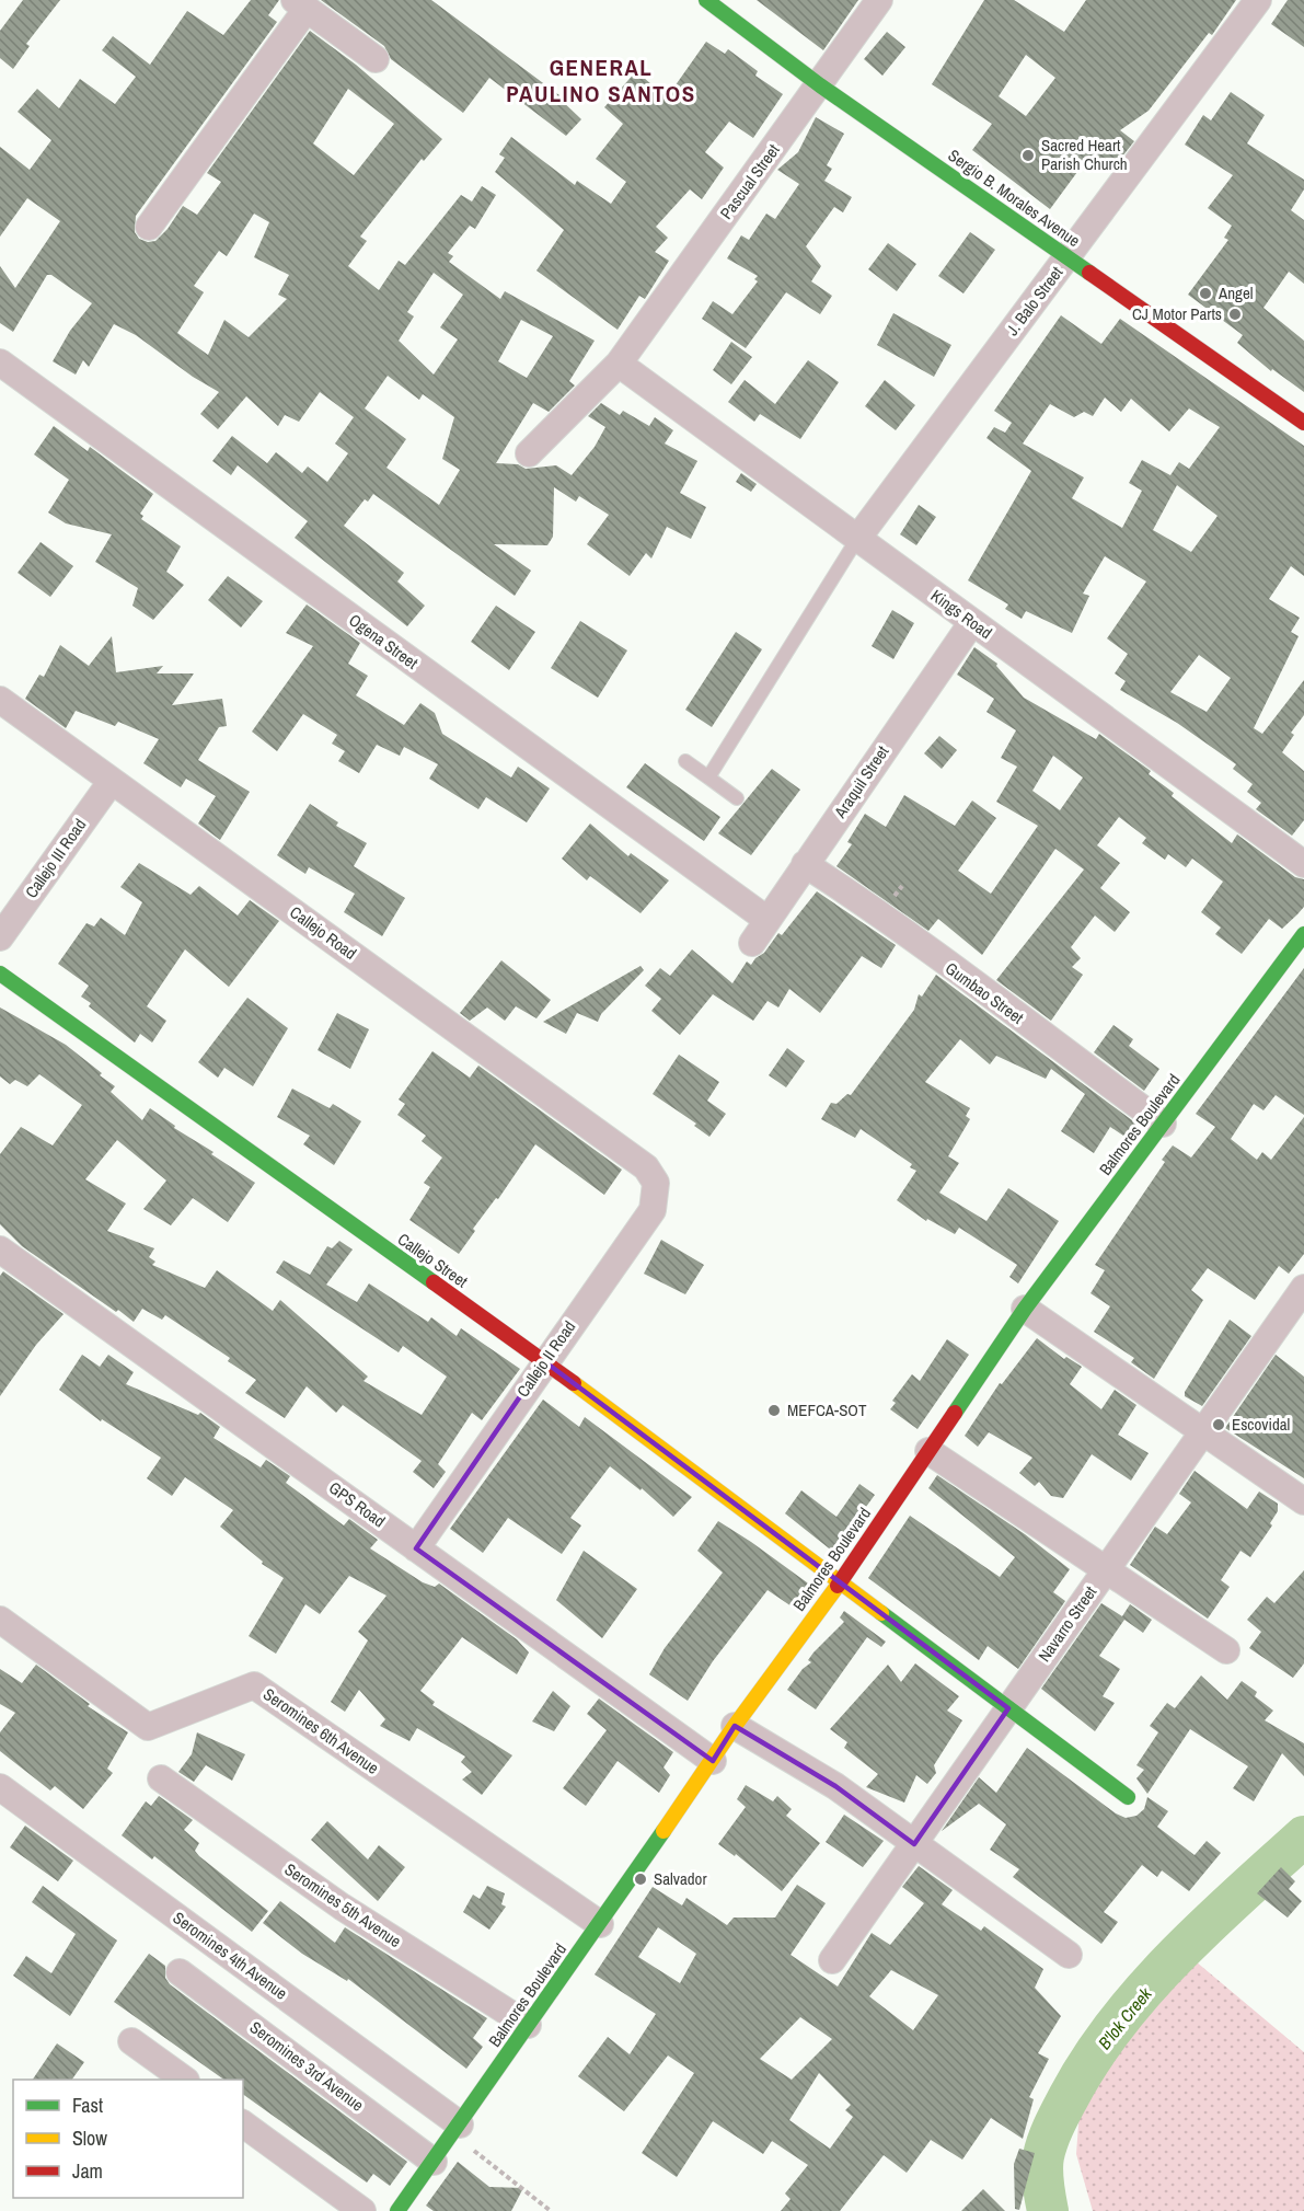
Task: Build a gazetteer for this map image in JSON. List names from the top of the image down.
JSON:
{
  "streets": {
    "main road": ["Sergio B. Morales Avenue", "Balmores Boulevard", "Callejo Street"],
    "street": [
      "Pascual Street",
      "J. Balo Street",
      "Kings Road",
      "Ogena Street",
      "Araquil Street",
      "Callejo III Road",
      "Callejo Road",
      "Gumbao Street",
      "Callejo II Road",
      "GPS Road",
      "Navarro Street",
      "Seromines 6th Avenue",
      "Seromines 5th Avenue",
      "Seromines 4th Avenue",
      "Seromines 3rd Avenue"
    ]
  },
  "crossings": [
    ["Pascual Street", "Sergio B. Morales Avenue"],
    ["Pascual Street", "Kings Road"],
    ["Sergio B. Morales Avenue", "J. Balo Street"],
    ["J. Balo Street", "Kings Road"],
    ["Kings Road", "Araquil Street"],
    ["Ogena Street", "Araquil Street"],
    ["Araquil Street", "Gumbao Street"],
    ["Callejo III Road", "Callejo Road"],
    ["Callejo Road", "Callejo II Road"],
    ["Gumbao Street", "Balmores Boulevard"],
    ["Balmores Boulevard", "Callejo Street"],
    ["Balmores Boulevard", "GPS Road"],
    ["Balmores Boulevard", "Seromines 6th Avenue"],
    ["Balmores Boulevard", "Seromines 5th Avenue"],
    ["Balmores Boulevard", "Seromines 4th Avenue"],
    ["Balmores Boulevard", "Seromines 3rd Avenue"],
    ["Callejo Street", "Callejo II Road"],
    ["Callejo Street", "Navarro Street"],
    ["Callejo II Road", "GPS Road"]
  ],
  "districts": ["GENERAL PAULINO SANTOS"],
  "water": ["B'lok Creek"],
  "places": [
    "Sacred Heart Parish Church",
    "Angel",
    "CJ Motor Parts",
    "MEFCA-SOT",
    "Escovidal",
    "Salvador"
  ],
  "legend": ["Fast", "Slow", "Jam"]
}
